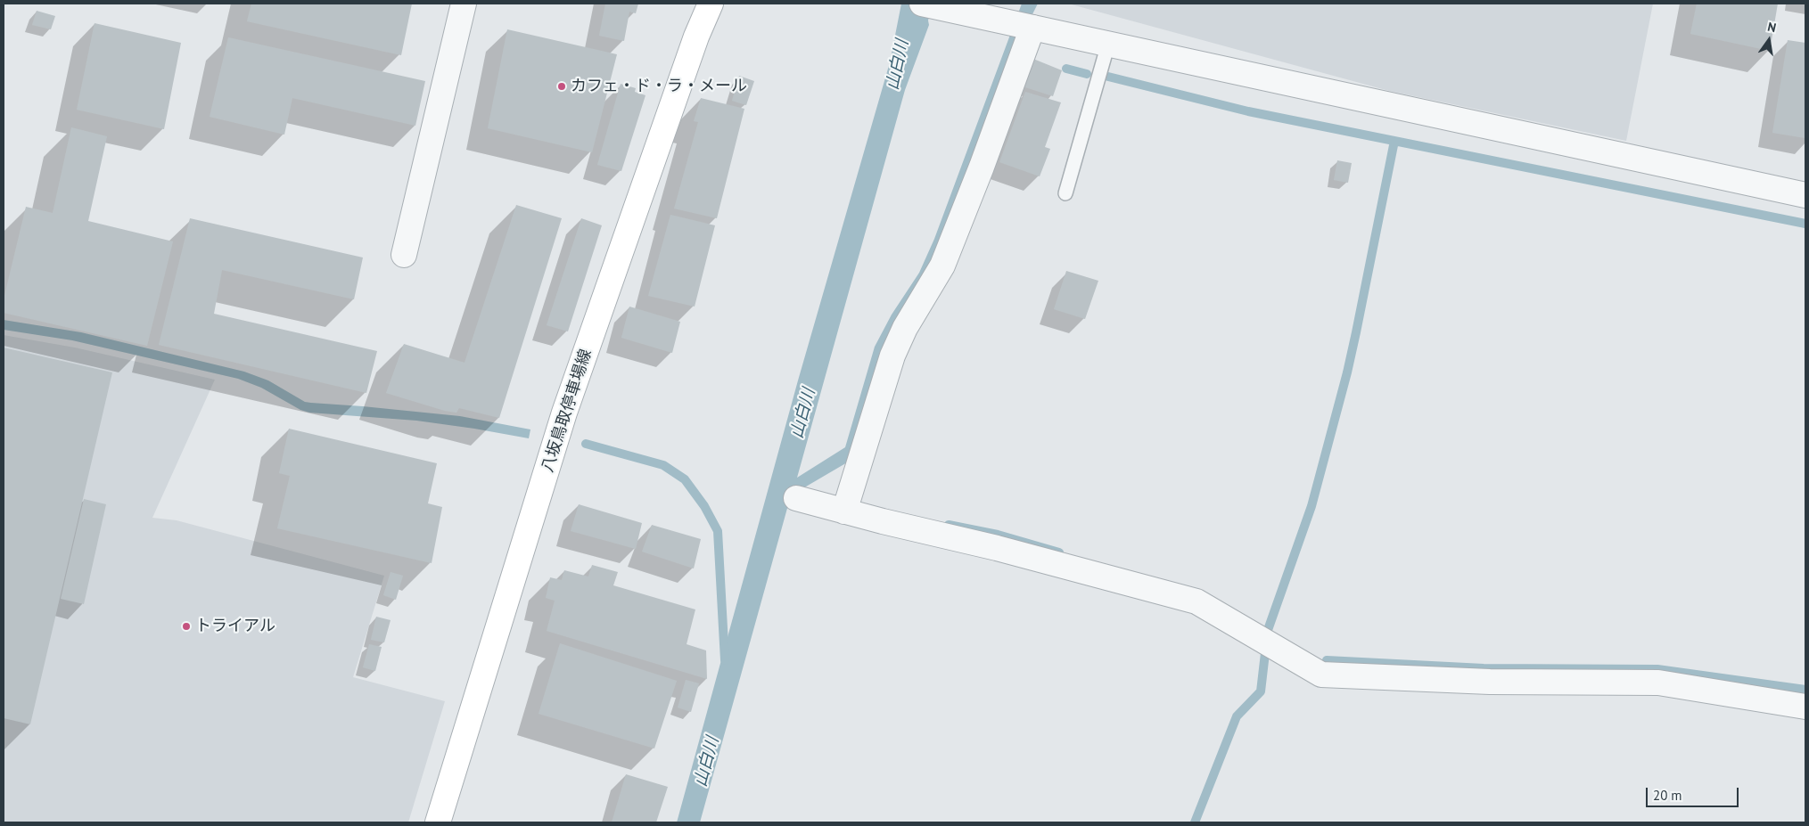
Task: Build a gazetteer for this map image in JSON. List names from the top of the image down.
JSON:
{
  "streets": {
    "main road": ["八坂鳥取停車場線"]
  },
  "water": ["山白川"],
  "places": ["カフェ・ド・ラ・メール", "トライアル"],
  "scale_bar": "20 m",
  "north": "top"
}
